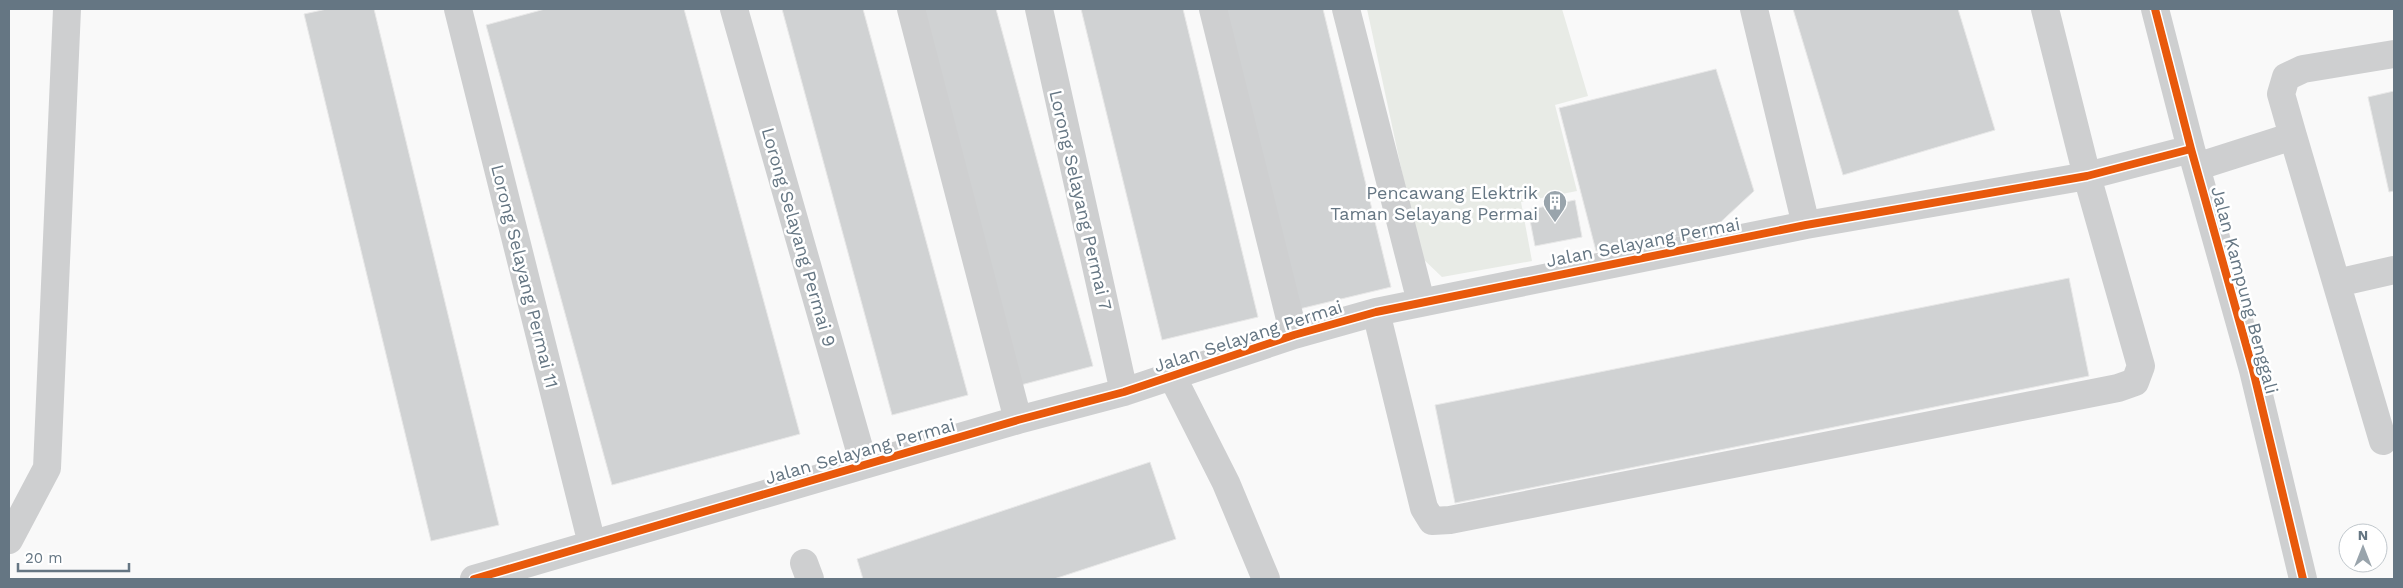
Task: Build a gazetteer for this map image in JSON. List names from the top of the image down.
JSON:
{
  "streets": {
    "street": [
      "Lorong Selayang Permai 7",
      "Lorong Selayang Permai 9",
      "Jalan Selayang Permai",
      "Lorong Selayang Permai 11",
      "Jalan Kampung Benggali"
    ]
  },
  "crossings": [
    ["Lorong Selayang Permai 7", "Jalan Selayang Permai"],
    ["Lorong Selayang Permai 9", "Jalan Selayang Permai"],
    ["Jalan Selayang Permai", "Lorong Selayang Permai 11"],
    ["Jalan Selayang Permai", "Jalan Kampung Benggali"]
  ],
  "places": {
    "building": ["Pencawang Elektrik Taman Selayang Permai"]
  },
  "scale_bar": "20 m",
  "north": "top"
}
